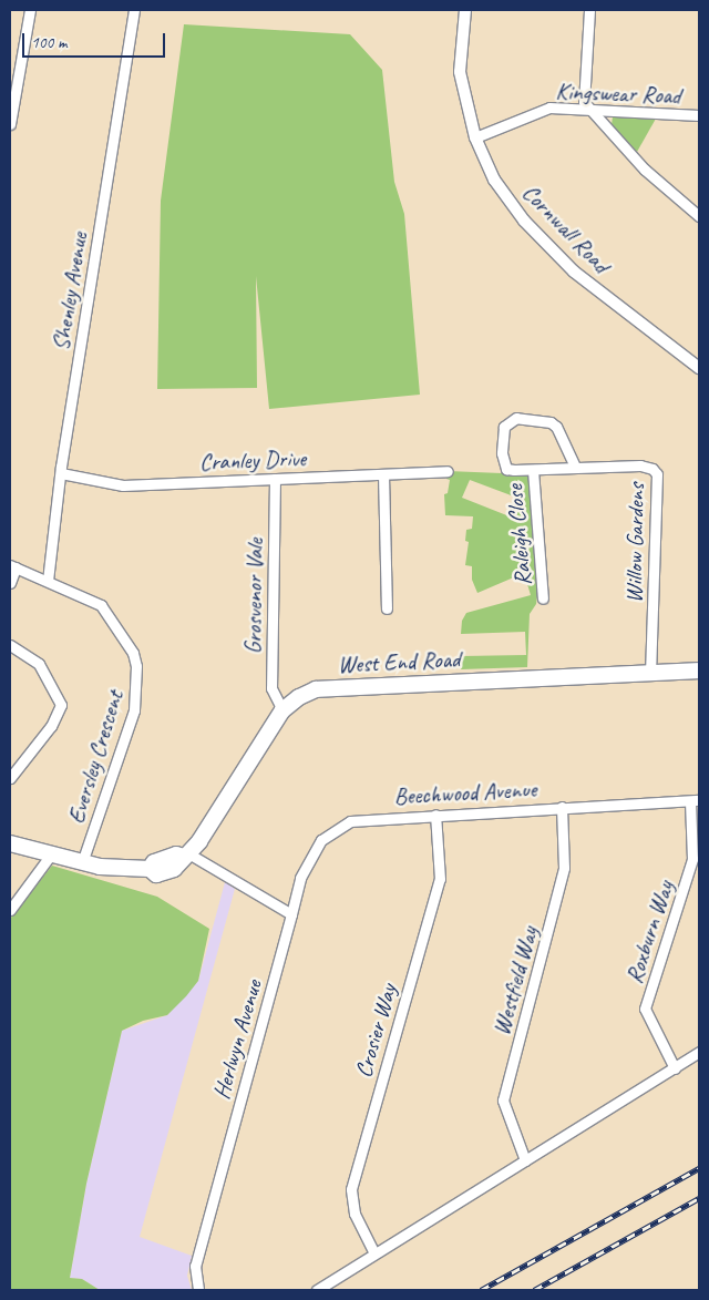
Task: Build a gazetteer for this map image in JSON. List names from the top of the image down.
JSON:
{
  "streets": {
    "main road": ["West End Road"],
    "street": [
      "Kingswear Road",
      "Cornwall Road",
      "Shenley Avenue",
      "Cranley Drive",
      "Raleigh Close",
      "Willow Gardens",
      "Grosvenor Vale",
      "Eversley Crescent",
      "Beechwood Avenue",
      "Roxburn Way",
      "Westfield Way",
      "Crosier Way",
      "Herlwyn Avenue"
    ]
  },
  "crossings": [
    ["Kingswear Road", "Cornwall Road"],
    ["Shenley Avenue", "Cranley Drive"],
    ["Shenley Avenue", "Eversley Crescent"],
    ["Cranley Drive", "Grosvenor Vale"],
    ["Raleigh Close", "Willow Gardens"],
    ["Willow Gardens", "West End Road"],
    ["Grosvenor Vale", "West End Road"],
    ["Beechwood Avenue", "Roxburn Way"],
    ["Beechwood Avenue", "Westfield Way"],
    ["Beechwood Avenue", "Crosier Way"],
    ["Beechwood Avenue", "Herlwyn Avenue"]
  ],
  "scale_bar": "100 m"
}
